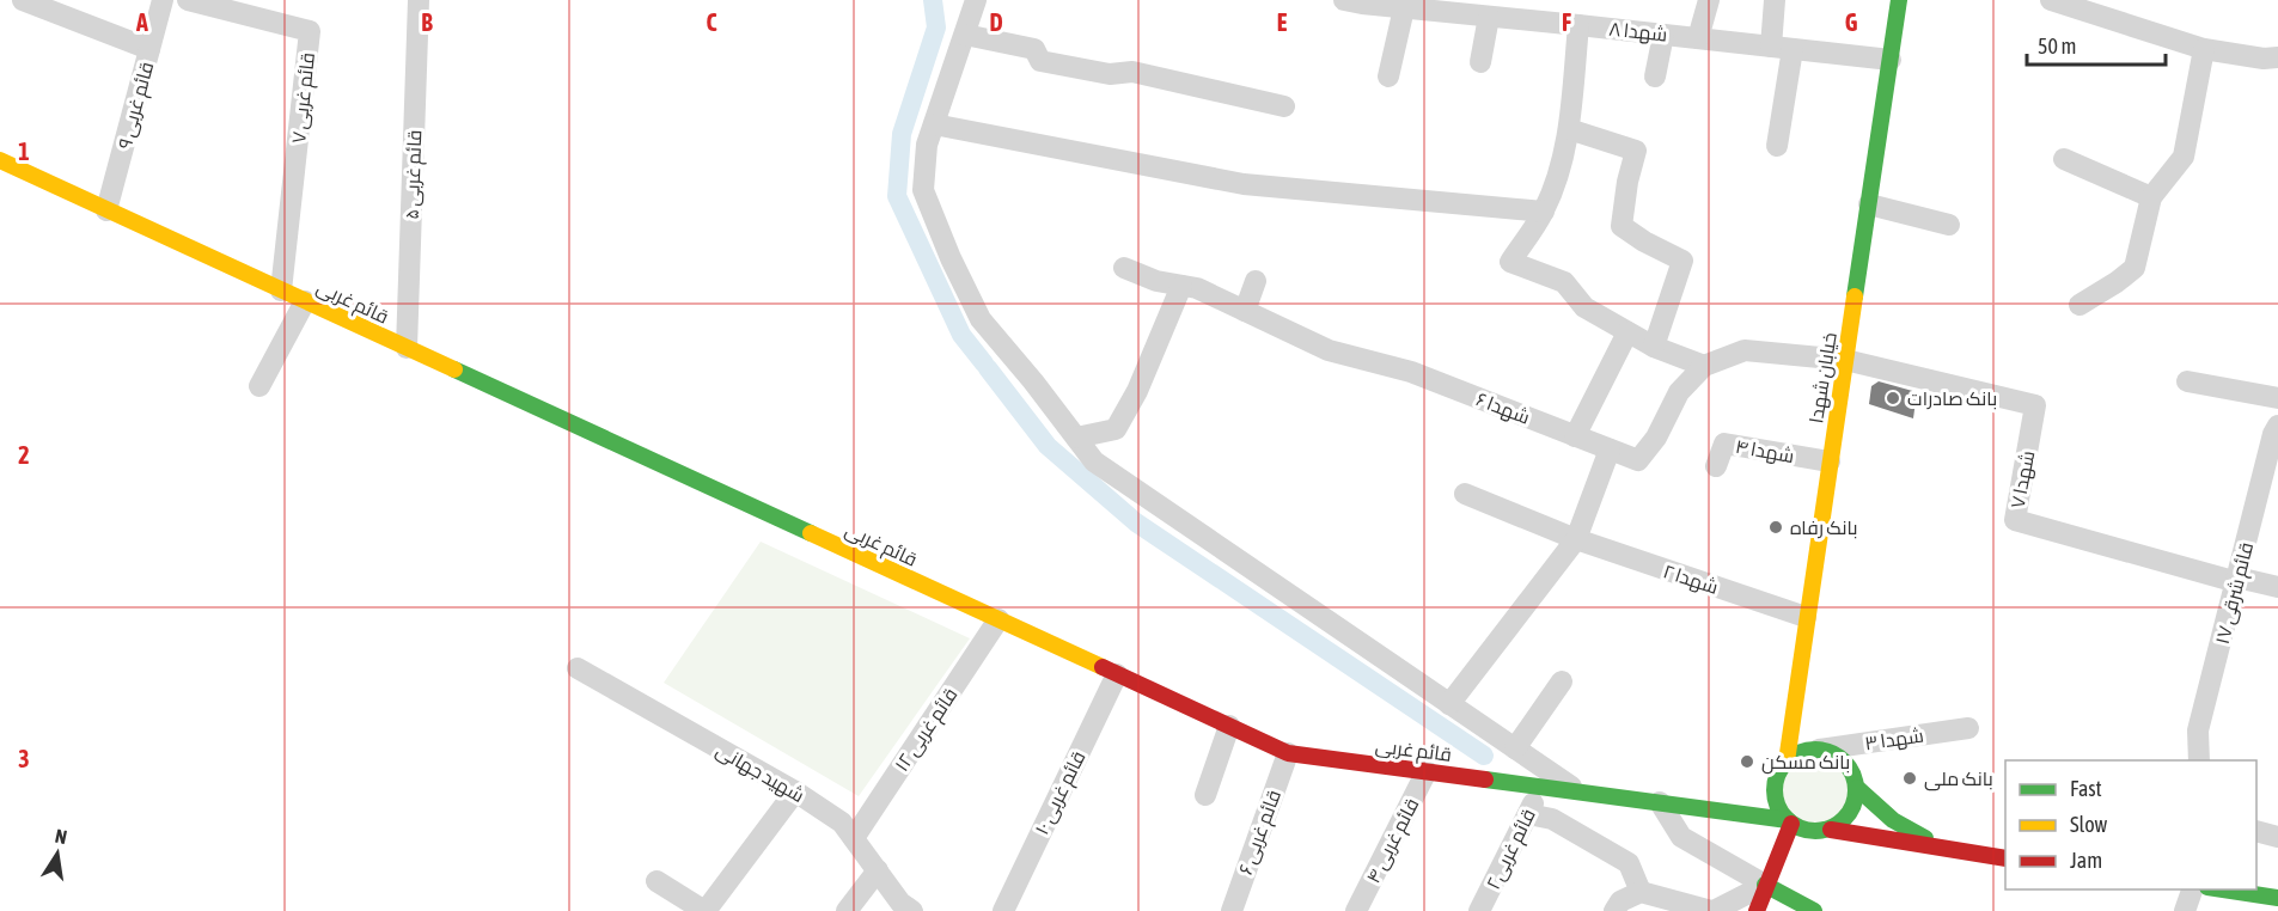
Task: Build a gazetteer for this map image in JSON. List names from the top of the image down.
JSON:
{
  "streets": {
    "main road": ["قائم غربی", "خیابان شهدا"],
    "street": [
      "شهدا ۸",
      "قائم غربی ۷",
      "قائم غربی ۹",
      "قائم غربی ۵",
      "شهدا ۶",
      "شهدا ۴",
      "شهدا ۷",
      "شهدا ۲",
      "قائم شرقی ۱۷",
      "قائم غربی ۱۲",
      "شهدا ۳",
      "شهید جهانی",
      "قائم غربی ۱۰",
      "قائم غربی ۶",
      "قائم غربی ۴",
      "۲قائم غربی"
    ]
  },
  "crossings": [
    ["شهدا ۸", "خیابان شهدا"],
    ["قائم غربی ۷", "قائم غربی"],
    ["قائم غربی ۹", "قائم غربی"],
    ["قائم غربی ۵", "قائم غربی"],
    ["قائم غربی", "خیابان شهدا"],
    ["قائم غربی", "قائم غربی ۱۲"],
    ["قائم غربی", "شهدا ۳"],
    ["قائم غربی", "قائم غربی ۱۰"],
    ["قائم غربی", "قائم غربی ۶"],
    ["قائم غربی", "قائم غربی ۴"],
    ["قائم غربی", "۲قائم غربی"],
    ["خیابان شهدا", "شهدا ۶"],
    ["خیابان شهدا", "شهدا ۴"],
    ["خیابان شهدا", "شهدا ۷"],
    ["خیابان شهدا", "شهدا ۲"],
    ["خیابان شهدا", "شهدا ۳"],
    ["شهدا ۶", "شهدا ۷"],
    ["شهدا ۷", "قائم شرقی ۱۷"],
    ["قائم غربی ۱۲", "شهید جهانی"]
  ],
  "places": [
    "بانک صادرات",
    "بانک رفاه",
    "بانک مسکن",
    "بانک ملی"
  ],
  "legend": ["Fast", "Slow", "Jam"],
  "scale_bar": "50 m",
  "north": "top",
  "grid": {
    "columns": [
      "A",
      "B",
      "C",
      "D",
      "E",
      "F",
      "G"
    ],
    "rows": ["1", "2", "3"]
  }
}
